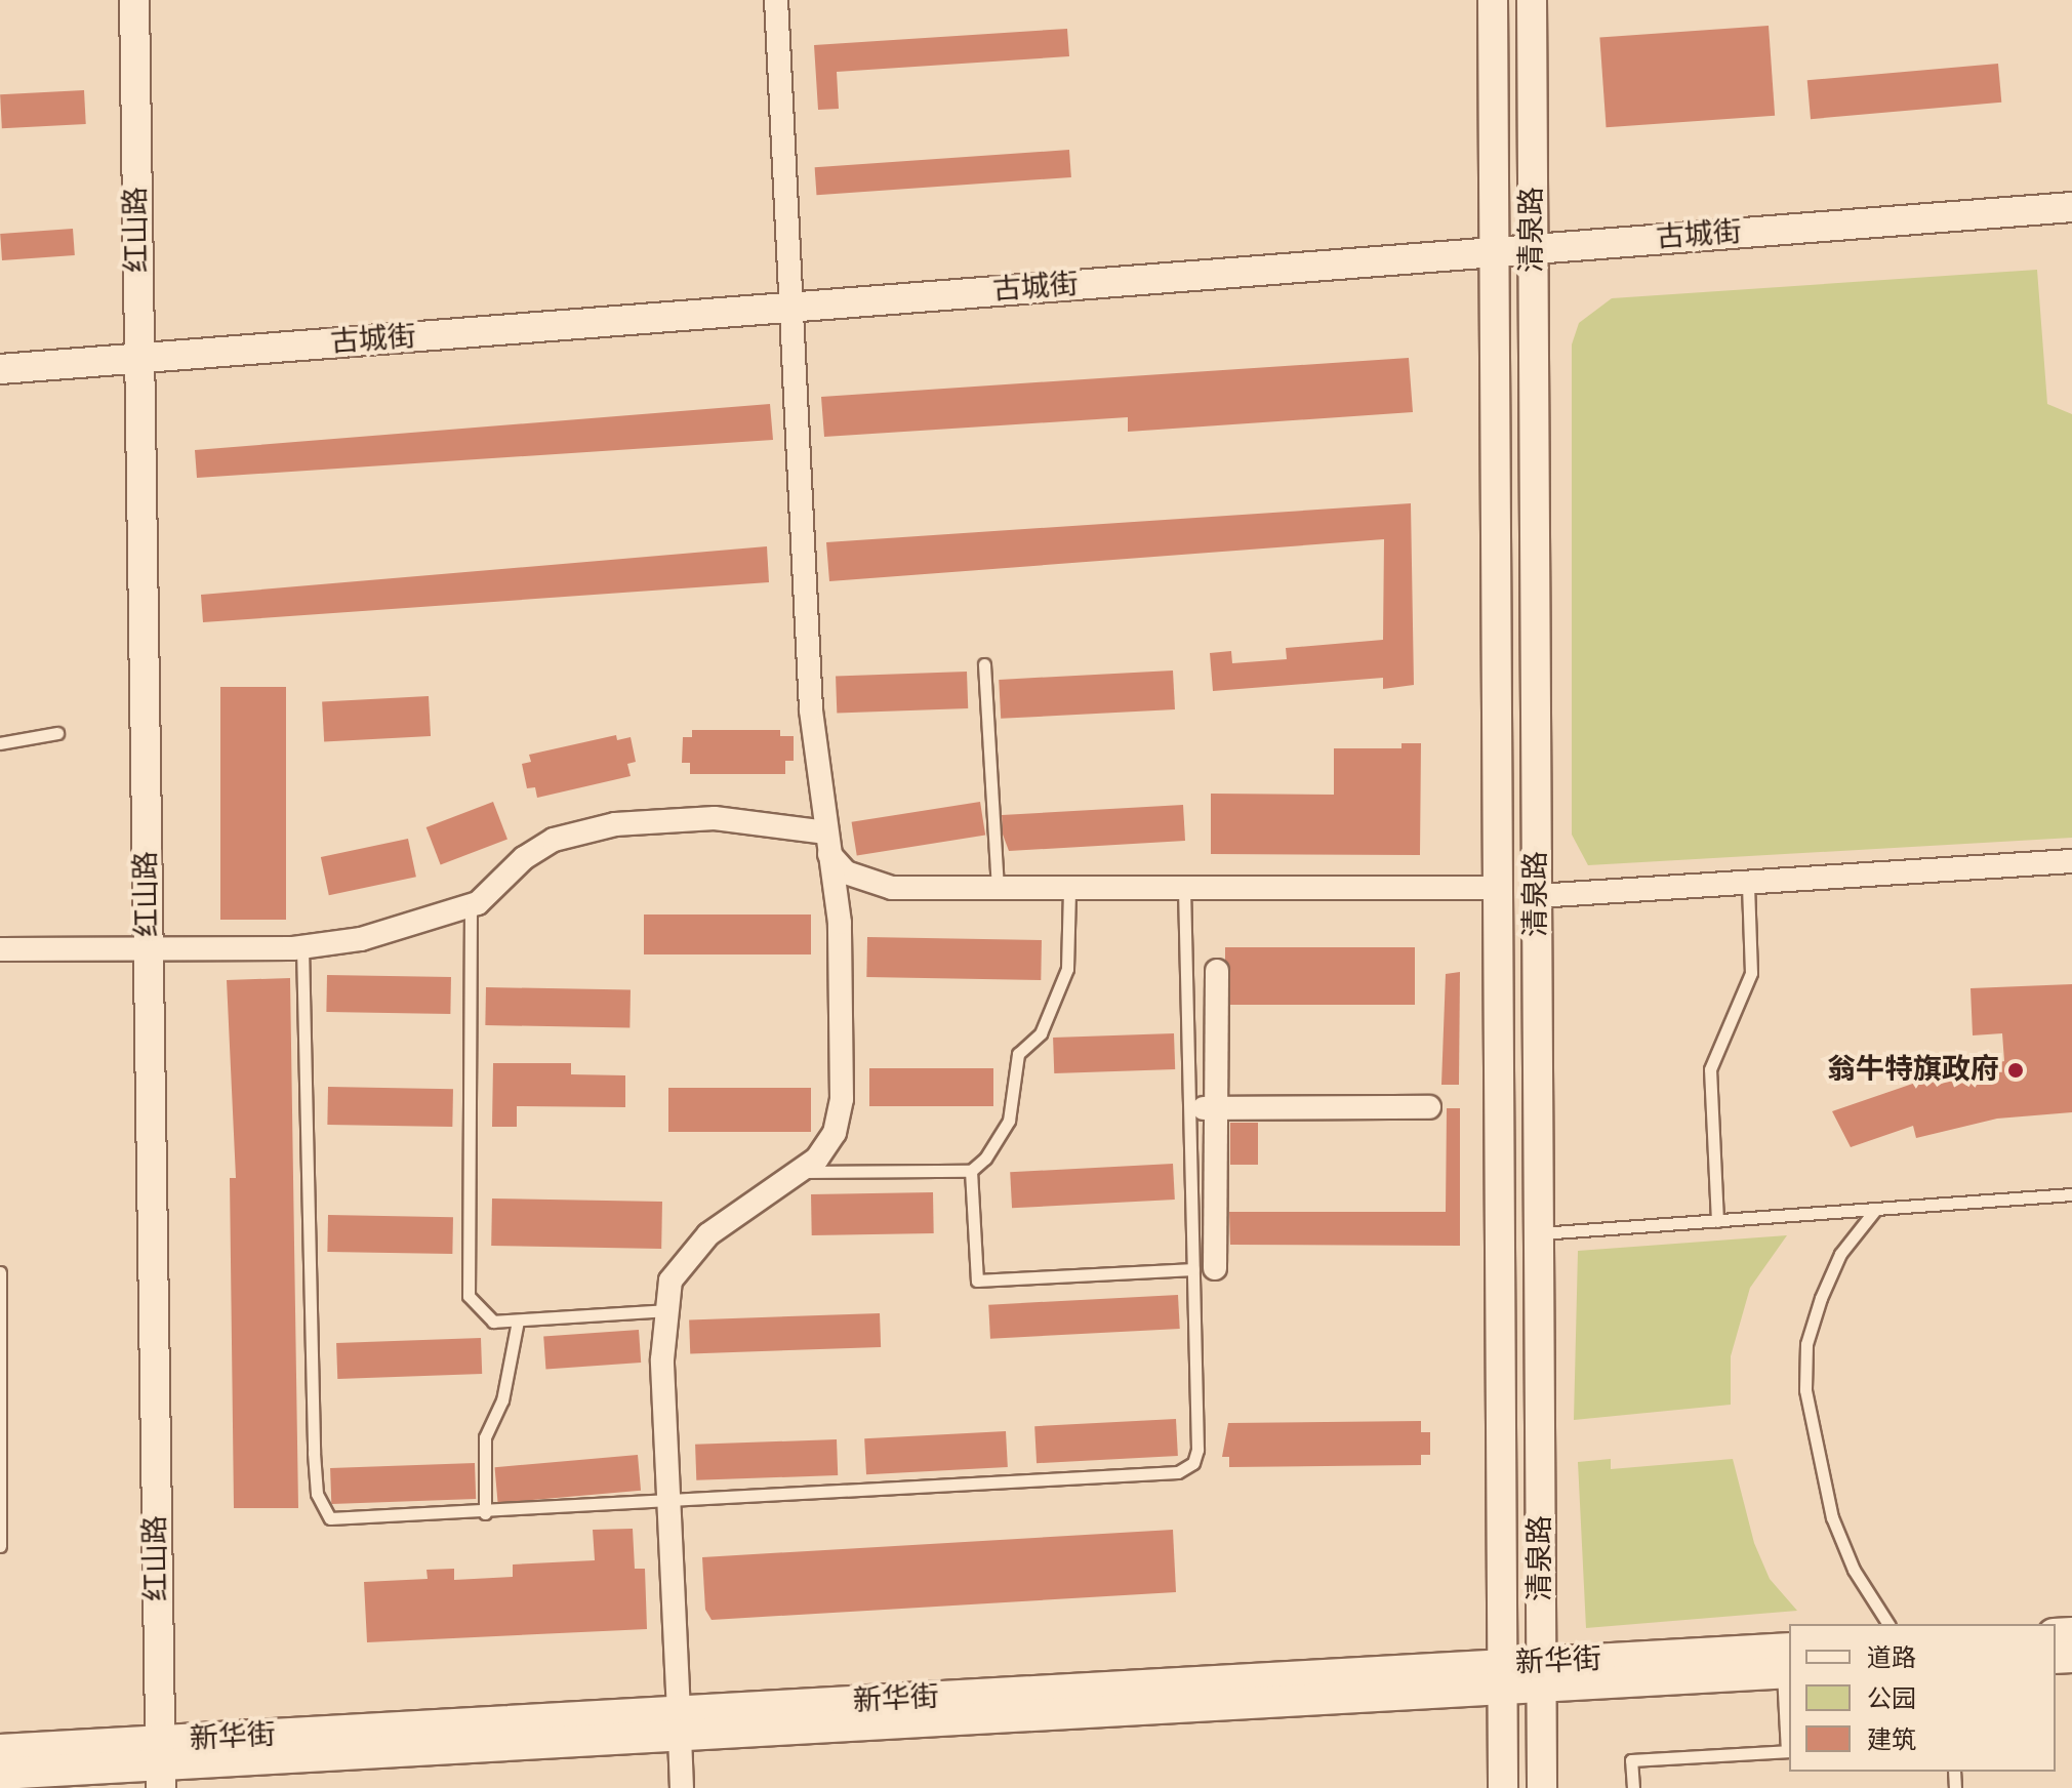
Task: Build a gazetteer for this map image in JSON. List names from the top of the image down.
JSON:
{
  "streets": {
    "main road": ["新华街"],
    "street": ["红山路", "清泉路", "古城街"]
  },
  "crossings": [
    ["红山路", "古城街"],
    ["红山路", "新华街"],
    ["清泉路", "古城街"],
    ["清泉路", "新华街"]
  ],
  "places": ["翁牛特旗政府"],
  "legend": ["道路", "公园", "建筑"]
}
